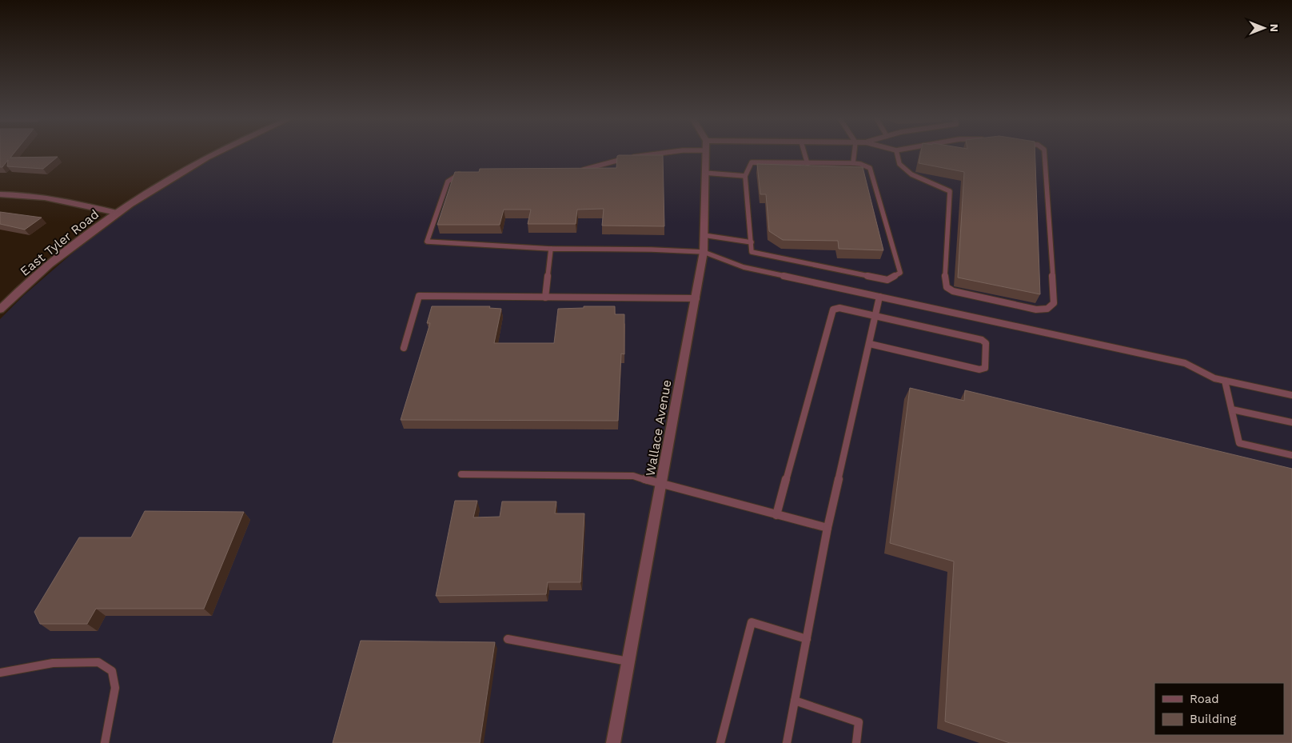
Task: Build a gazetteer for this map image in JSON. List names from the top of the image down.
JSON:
{
  "streets": {
    "street": ["East Tyler Road", "Wallace Avenue"]
  },
  "legend": ["Road", "Building"],
  "north": "right"
}
